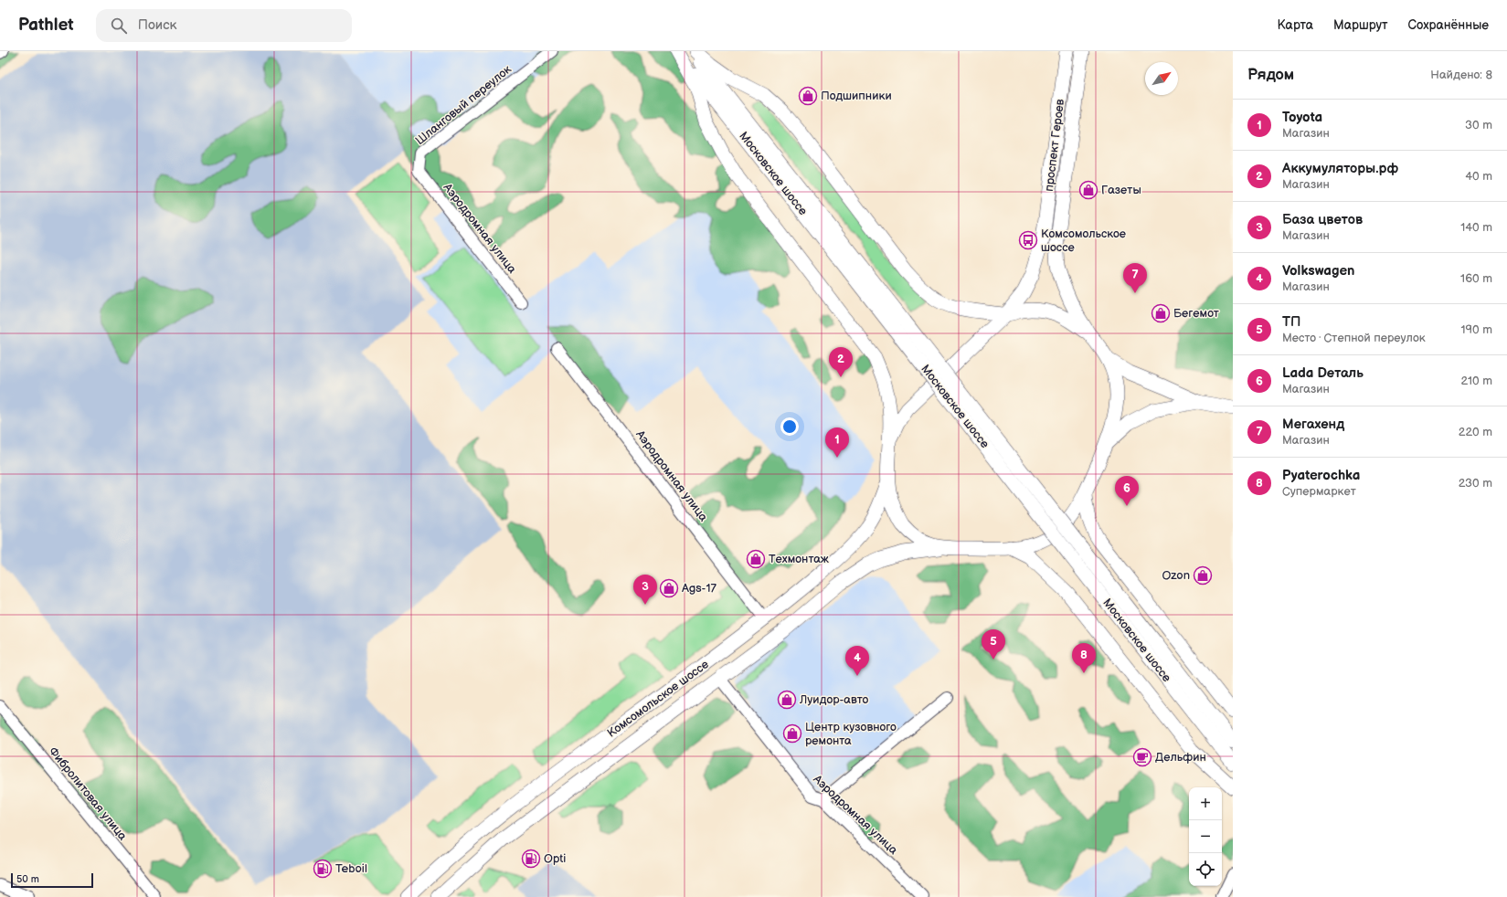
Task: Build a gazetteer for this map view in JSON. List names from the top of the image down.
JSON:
{
  "streets": {
    "main road": ["проспект Героев", "Московское шоссе", "Комсомольское шоссе"],
    "street": ["Шланговый переулок", "Аэродромная улица", "Фибролитовая улица"]
  },
  "crossings": [
    ["Шланговый переулок", "Аэродромная улица"],
    ["Аэродромная улица", "Комсомольское шоссе"]
  ],
  "places": {
    "shop": [
      "Подшипники",
      "Газеты",
      "Бегемот",
      "Техмонтаж",
      "Ozon",
      "Ags-17",
      "Луидор-авто",
      "Центр кузовного ремонта"
    ],
    "bus stop": ["Комсомольское шоссе"],
    "cafe": ["Дельфин"],
    "fuel station": ["Opti", "Teboil"]
  },
  "scale_bar": "50 m",
  "north": "top right",
  "page": {
    "header": "Pathlet",
    "search": "Поиск",
    "nav": ["Карта", "Маршрут", "Сохранённые"],
    "heading": ["Рядом", "Найдено: 8"],
    "list": [
      {
        "mark": "1",
        "name": "Toyota",
        "note": "Магазин",
        "value": "30 m"
      },
      {
        "mark": "2",
        "name": "Аккумуляторы.рф",
        "note": "Магазин",
        "value": "40 m"
      },
      {
        "mark": "3",
        "name": "База цветов",
        "note": "Магазин",
        "value": "140 m"
      },
      {
        "mark": "4",
        "name": "Volkswagen",
        "note": "Магазин",
        "value": "160 m"
      },
      {
        "mark": "5",
        "name": "ТП",
        "note": "Место · Степной переулок",
        "value": "190 m"
      },
      {
        "mark": "6",
        "name": "Lada Dеталь",
        "note": "Магазин",
        "value": "210 m"
      },
      {
        "mark": "7",
        "name": "Мегахенд",
        "note": "Магазин",
        "value": "220 m"
      },
      {
        "mark": "8",
        "name": "Pyaterochka",
        "note": "Супермаркет",
        "value": "230 m"
      }
    ],
    "pins": [
      "7",
      "2",
      "1",
      "6",
      "3",
      "5",
      "8",
      "4"
    ],
    "map_buttons": ["+", "−"],
    "scale": "50 m"
  }
}
